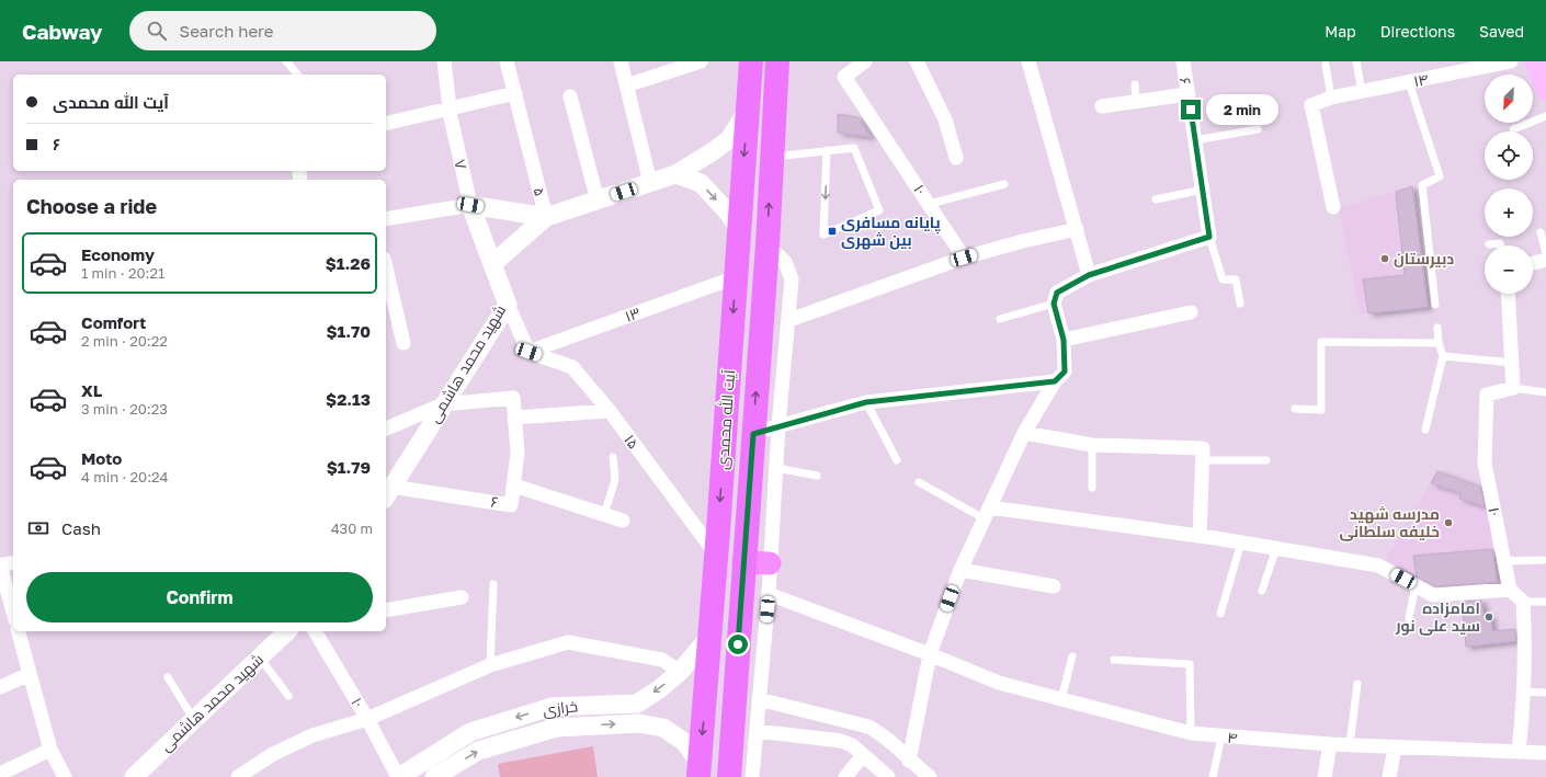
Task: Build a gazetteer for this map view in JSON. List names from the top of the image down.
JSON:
{
  "streets": {
    "highway": ["آیت الله محمدی"],
    "street": [
      "۱۴",
      "۶",
      "۷",
      "۱۰",
      "۵",
      "۱۳",
      "شهید محمد هاشمی",
      "۱۵",
      "خرازی",
      "۴"
    ]
  },
  "crossings": [
    ["۶", "شهید محمد هاشمی"],
    ["۷", "۵"],
    ["۷", "شهید محمد هاشمی"],
    ["۱۰", "خرازی"],
    ["۱۳", "آیت الله محمدی"],
    ["۱۳", "۱۵"],
    ["آیت الله محمدی", "۱۵"],
    ["آیت الله محمدی", "خرازی"]
  ],
  "places": {
    "transit": ["پایانه مسافری بین شهری"],
    "other": ["دبیرستان", "مدرسه شهید خلیفه سلطانی", "امامزاده سید علی نور"]
  },
  "north": "bottom left",
  "page": {
    "header": "Cabway",
    "search": "Search here",
    "nav": ["Map", "Directions", "Saved"],
    "map_buttons": ["+", "−"],
    "banner": ["آیت الله محمدی", "۶"],
    "bubble": "2 min",
    "heading": "Choose a ride",
    "list": [
      {
        "name": "Economy",
        "note": "1 min · 20:21",
        "value": "$1.26"
      },
      {
        "name": "Comfort",
        "note": "2 min · 20:22",
        "value": "$1.70"
      },
      {
        "name": "XL",
        "note": "3 min · 20:23",
        "value": "$2.13"
      },
      {
        "name": "Moto",
        "note": "4 min · 20:24",
        "value": "$1.79"
      }
    ],
    "pay": ["Cash", "430 m"],
    "buttons": "Confirm"
  }
}
